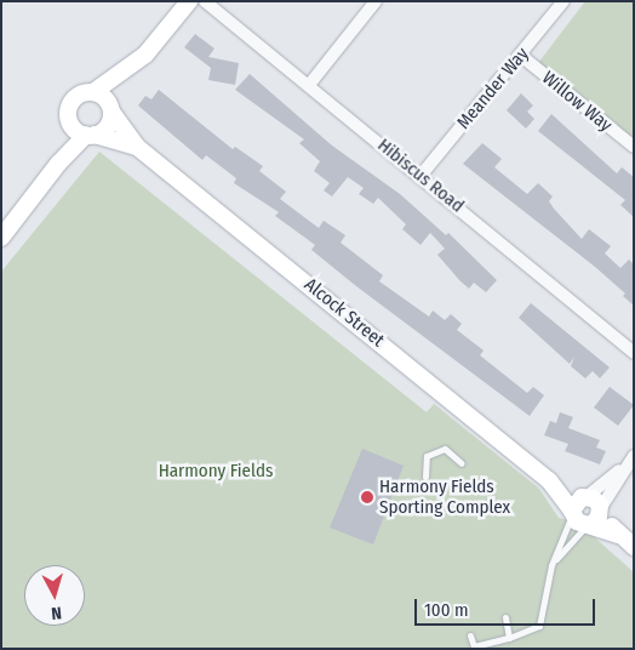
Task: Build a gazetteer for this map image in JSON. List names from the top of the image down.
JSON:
{
  "streets": {
    "main road": ["Alcock Street"],
    "street": ["Meander Way", "Willow Way", "Hibiscus Road"]
  },
  "crossings": [
    ["Meander Way", "Willow Way"],
    ["Meander Way", "Hibiscus Road"]
  ],
  "parks": ["Harmony Fields"],
  "places": ["Harmony Fields Sporting Complex"],
  "scale_bar": "100 m",
  "north": "bottom"
}
